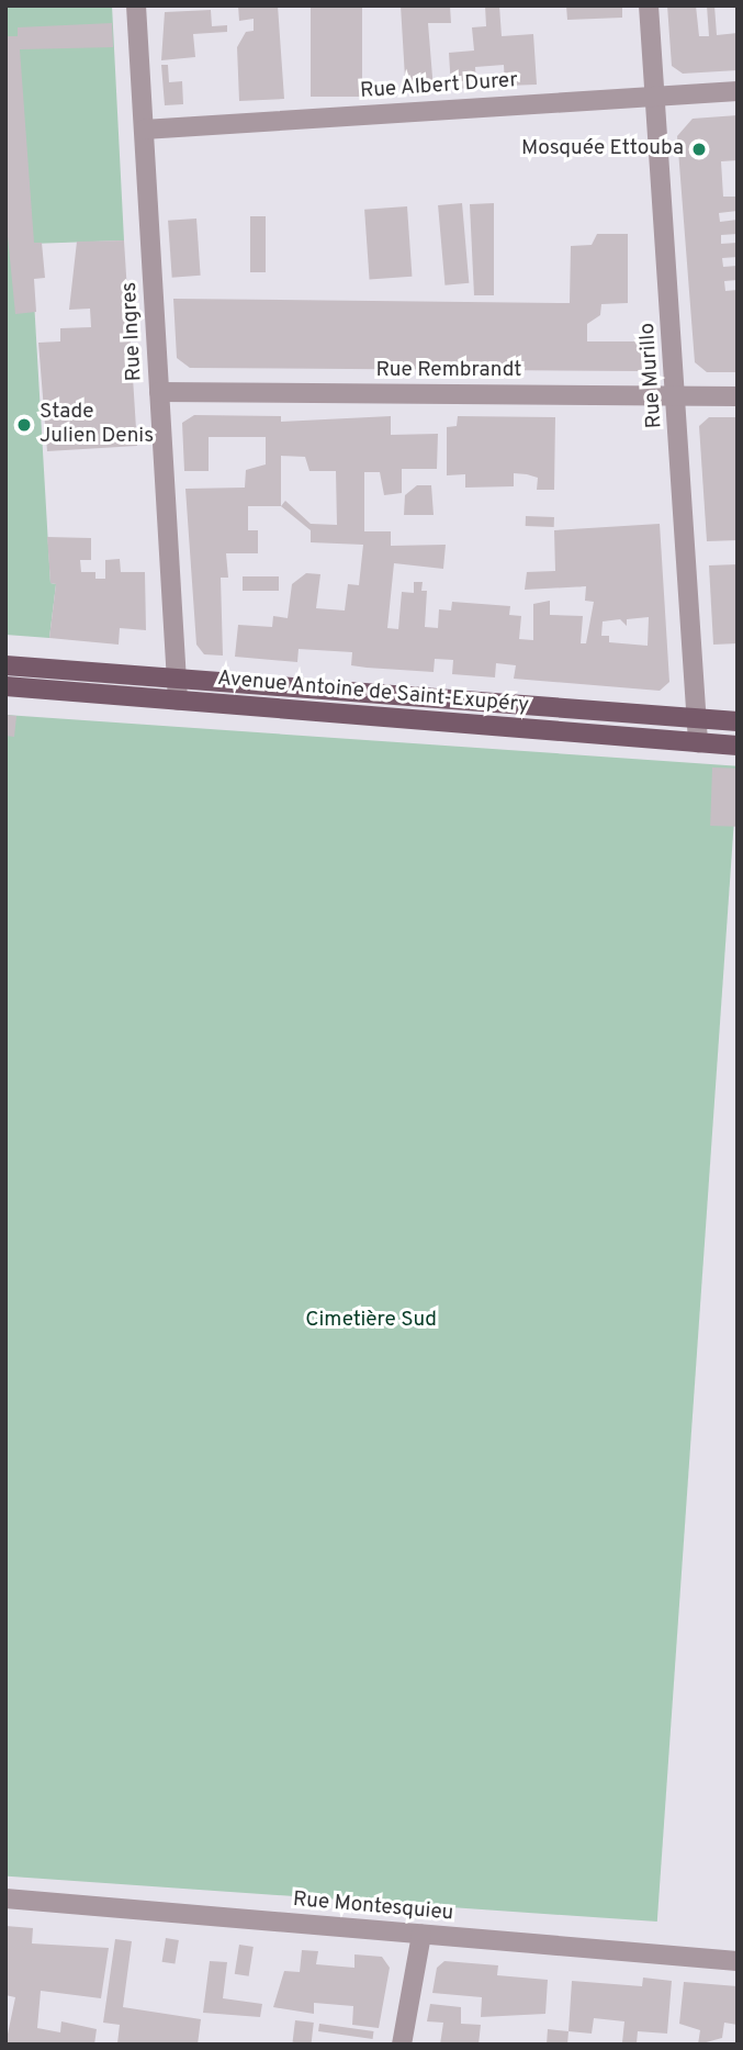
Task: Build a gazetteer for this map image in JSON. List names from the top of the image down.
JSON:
{
  "streets": {
    "main road": ["Avenue Antoine de Saint-Exupéry"],
    "street": [
      "Rue Albert Durer",
      "Rue Ingres",
      "Rue Rembrandt",
      "Rue Murillo",
      "Rue Montesquieu"
    ]
  },
  "crossings": [
    ["Rue Albert Durer", "Rue Ingres"],
    ["Rue Albert Durer", "Rue Murillo"],
    ["Rue Ingres", "Rue Rembrandt"],
    ["Rue Ingres", "Avenue Antoine de Saint-Exupéry"],
    ["Rue Rembrandt", "Rue Murillo"],
    ["Rue Murillo", "Avenue Antoine de Saint-Exupéry"]
  ],
  "parks": ["Cimetière Sud"],
  "places": ["Mosquée Ettouba", "Stade Julien Denis"]
}
